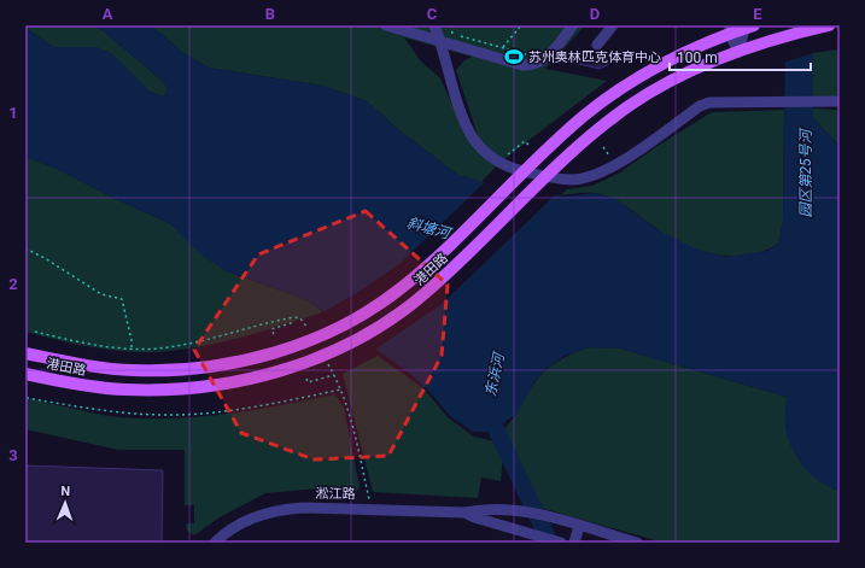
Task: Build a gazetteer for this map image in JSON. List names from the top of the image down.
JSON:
{
  "streets": {
    "main road": ["港田路"],
    "street": ["淞江路"]
  },
  "water": ["园区第25号河", "斜塘河", "东浜河"],
  "places": {
    "sports": ["苏州奥林匹克体育中心"]
  },
  "scale_bar": "100 m",
  "north": "top",
  "grid": {
    "columns": [
      "A",
      "B",
      "C",
      "D",
      "E"
    ],
    "rows": ["1", "2", "3"]
  }
}
